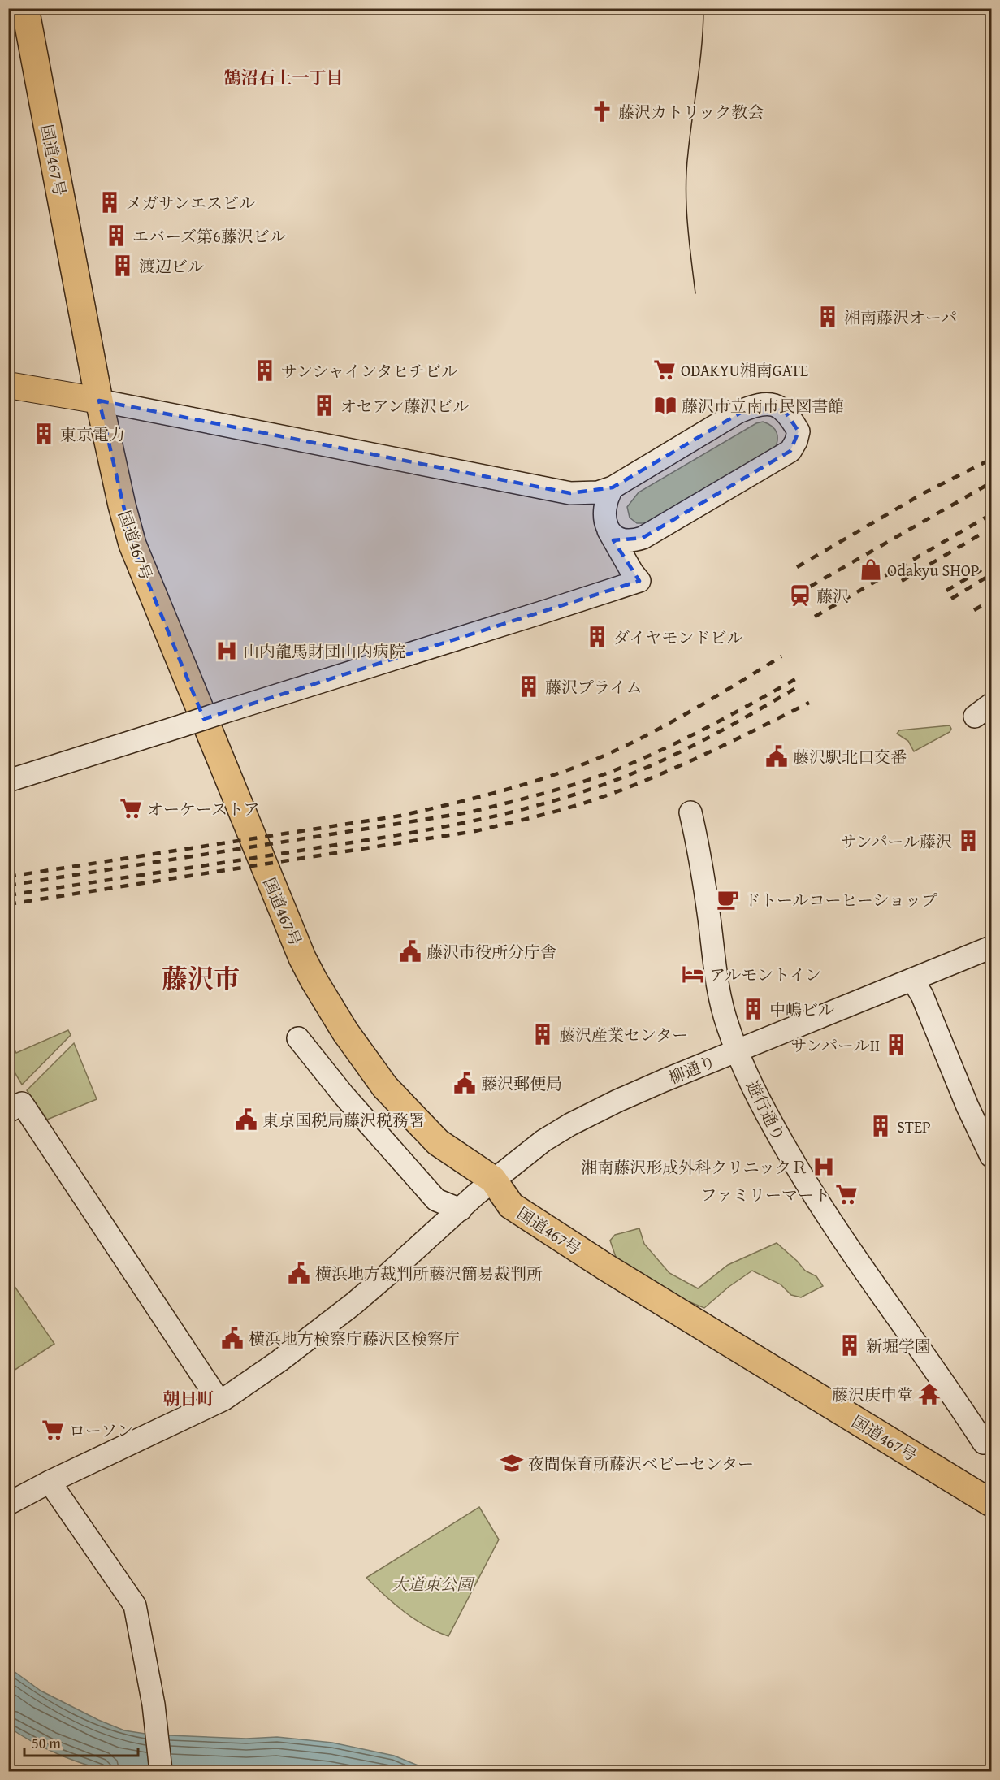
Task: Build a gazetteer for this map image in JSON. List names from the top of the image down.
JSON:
{
  "streets": {
    "highway": ["国道467号"],
    "street": ["柳通り", "遊行通り"]
  },
  "crossings": [
    ["国道467号", "柳通り"],
    ["柳通り", "遊行通り"]
  ],
  "districts": ["鵠沼石上一丁目", "藤沢市", "朝日町"],
  "parks": ["大道東公園"],
  "places": {
    "church": ["藤沢カトリック教会"],
    "building": [
      "メガサンエスビル",
      "エバーズ第6藤沢ビル",
      "渡辺ビル",
      "湘南藤沢オーパ",
      "サンシャインタヒチビル",
      "オセアン藤沢ビル",
      "東京電力",
      "ダイヤモンドビル",
      "藤沢プライム",
      "サンパール藤沢",
      "中嶋ビル",
      "藤沢産業センター",
      "サンパールⅡ",
      "STEP",
      "新堀学園"
    ],
    "supermarket": [
      "ODAKYU湘南GATE",
      "オーケーストア",
      "ファミリーマート",
      "ローソン"
    ],
    "library": ["藤沢市立南市民図書館"],
    "shop": ["Odakyu SHOP"],
    "station": ["藤沢"],
    "hospital": ["山内龍馬財団山内病院", "湘南藤沢形成外科クリニックＲ"],
    "public building": [
      "藤沢駅北口交番",
      "藤沢市役所分庁舎",
      "藤沢郵便局",
      "東京国税局藤沢税務署",
      "横浜地方裁判所藤沢簡易裁判所",
      "横浜地方検察庁藤沢区検察庁"
    ],
    "cafe": ["ドトールコーヒーショップ"],
    "hotel": ["アルモントイン"],
    "temple": ["藤沢庚申堂"],
    "school or university": ["夜間保育所藤沢ベビーセンター"]
  },
  "scale_bar": "50 m"
}
